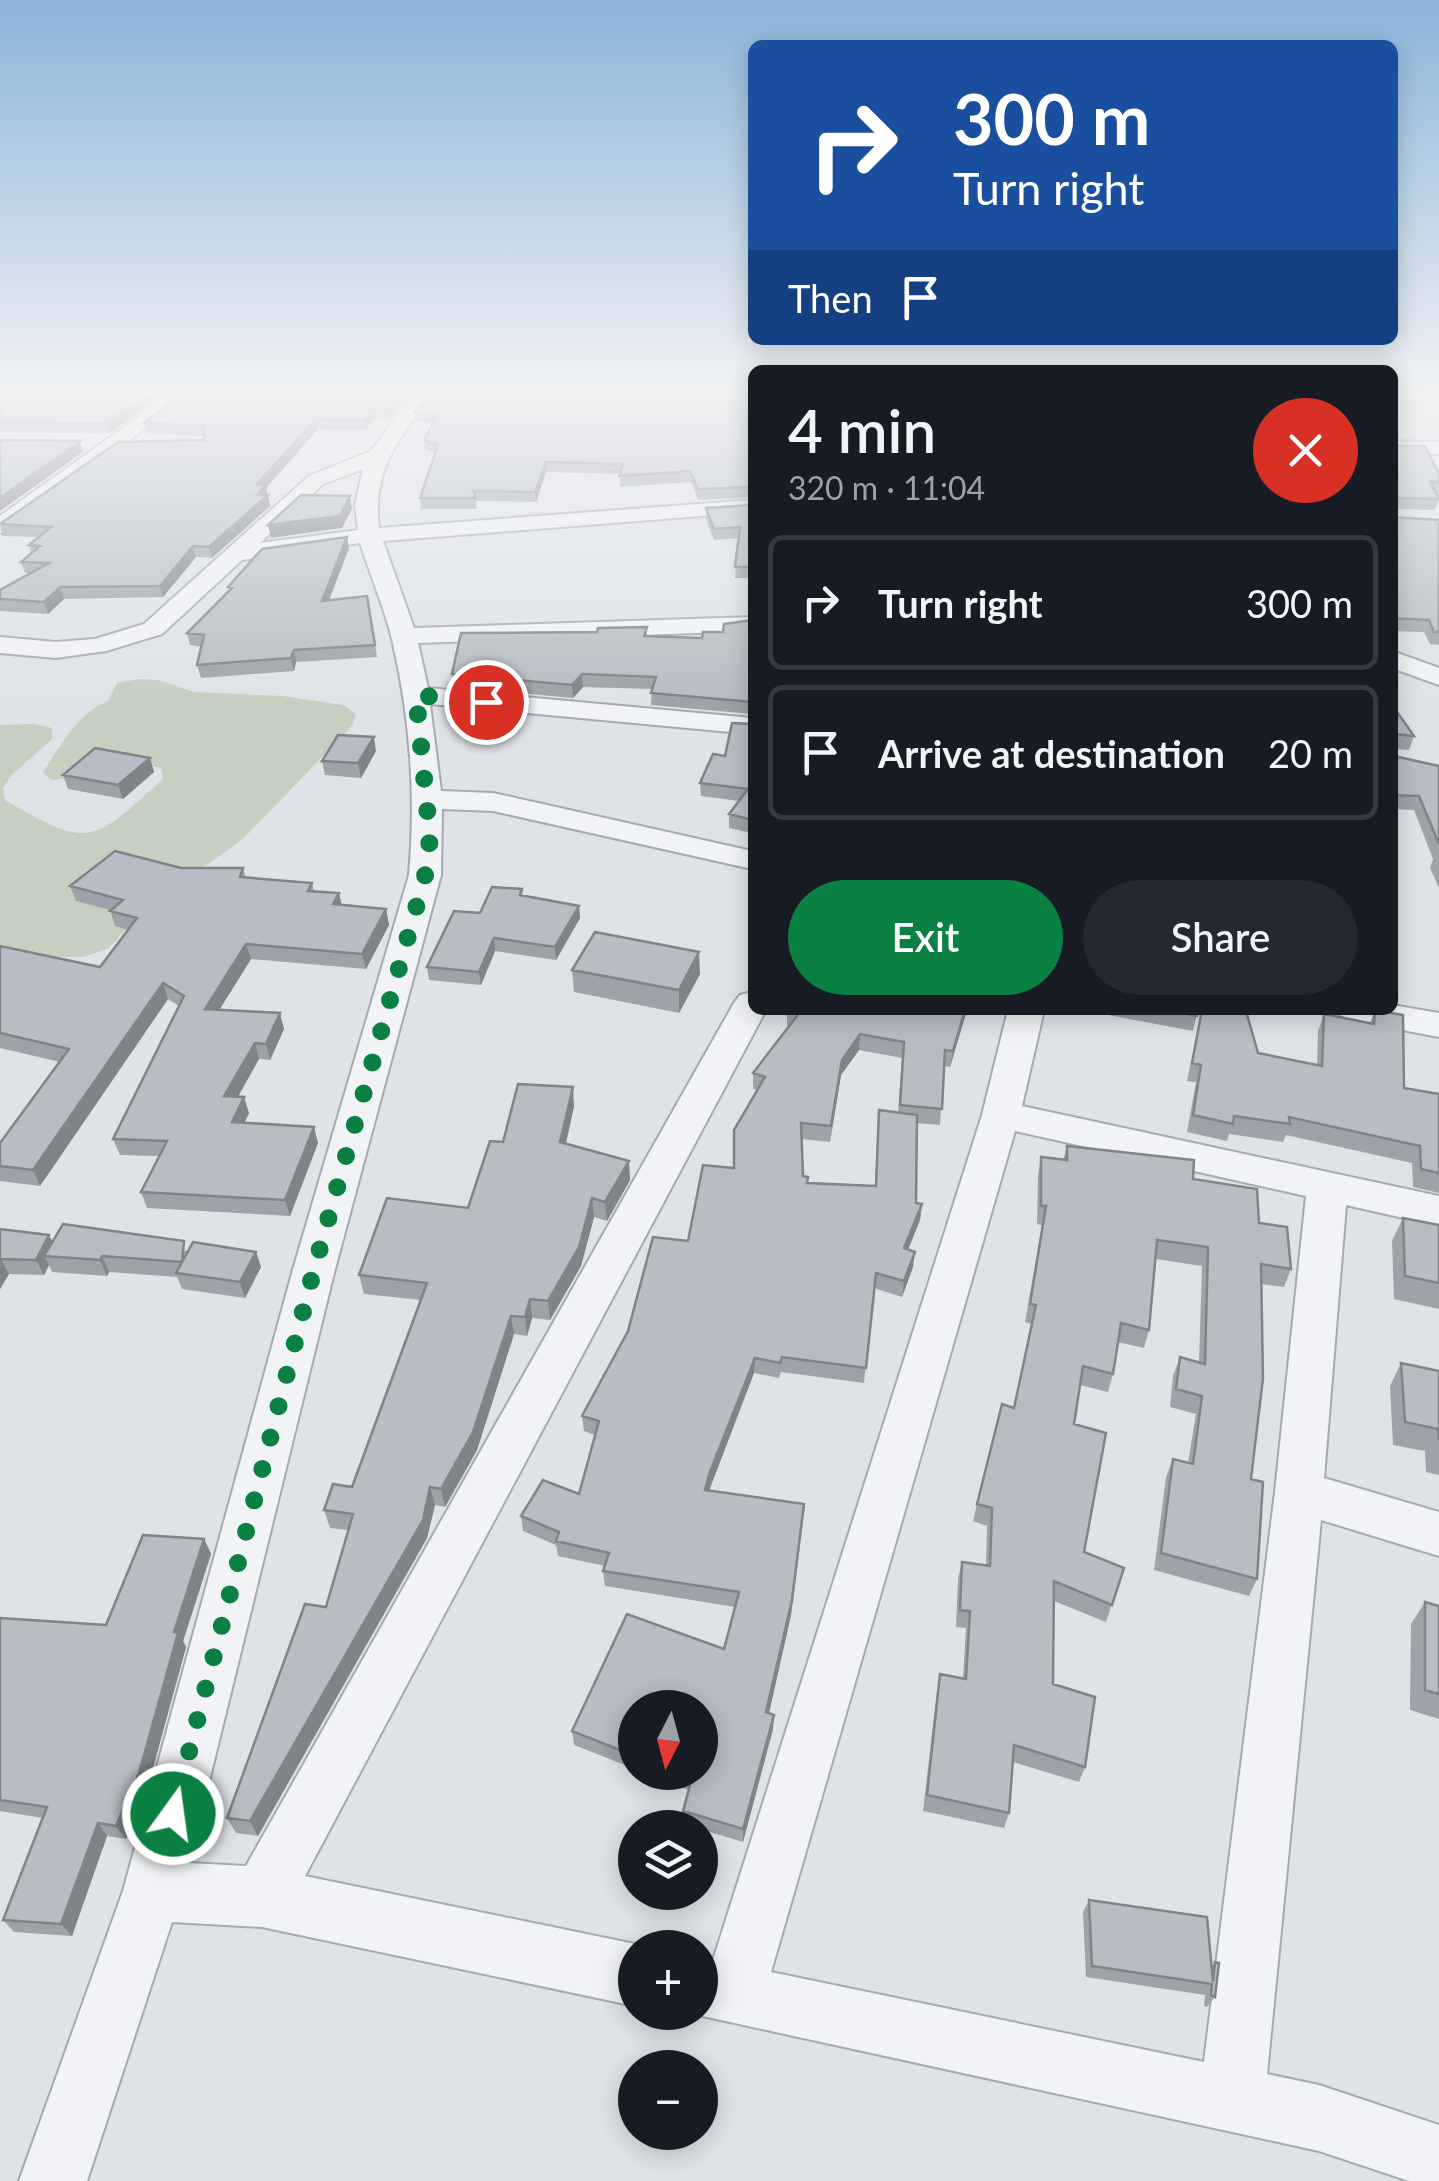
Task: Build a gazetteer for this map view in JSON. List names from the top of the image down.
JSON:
{
  "north": "bottom",
  "page": {
    "turn": ["300 m", "Turn right"],
    "then": "Then",
    "heading": ["4 min", "320 m · 11:04"],
    "list": [
      {
        "name": "Turn right",
        "value": "300 m"
      },
      {
        "name": "Arrive at destination",
        "value": "20 m"
      }
    ],
    "buttons": ["Exit", "Share"],
    "map_buttons": ["+", "−"]
  }
}
